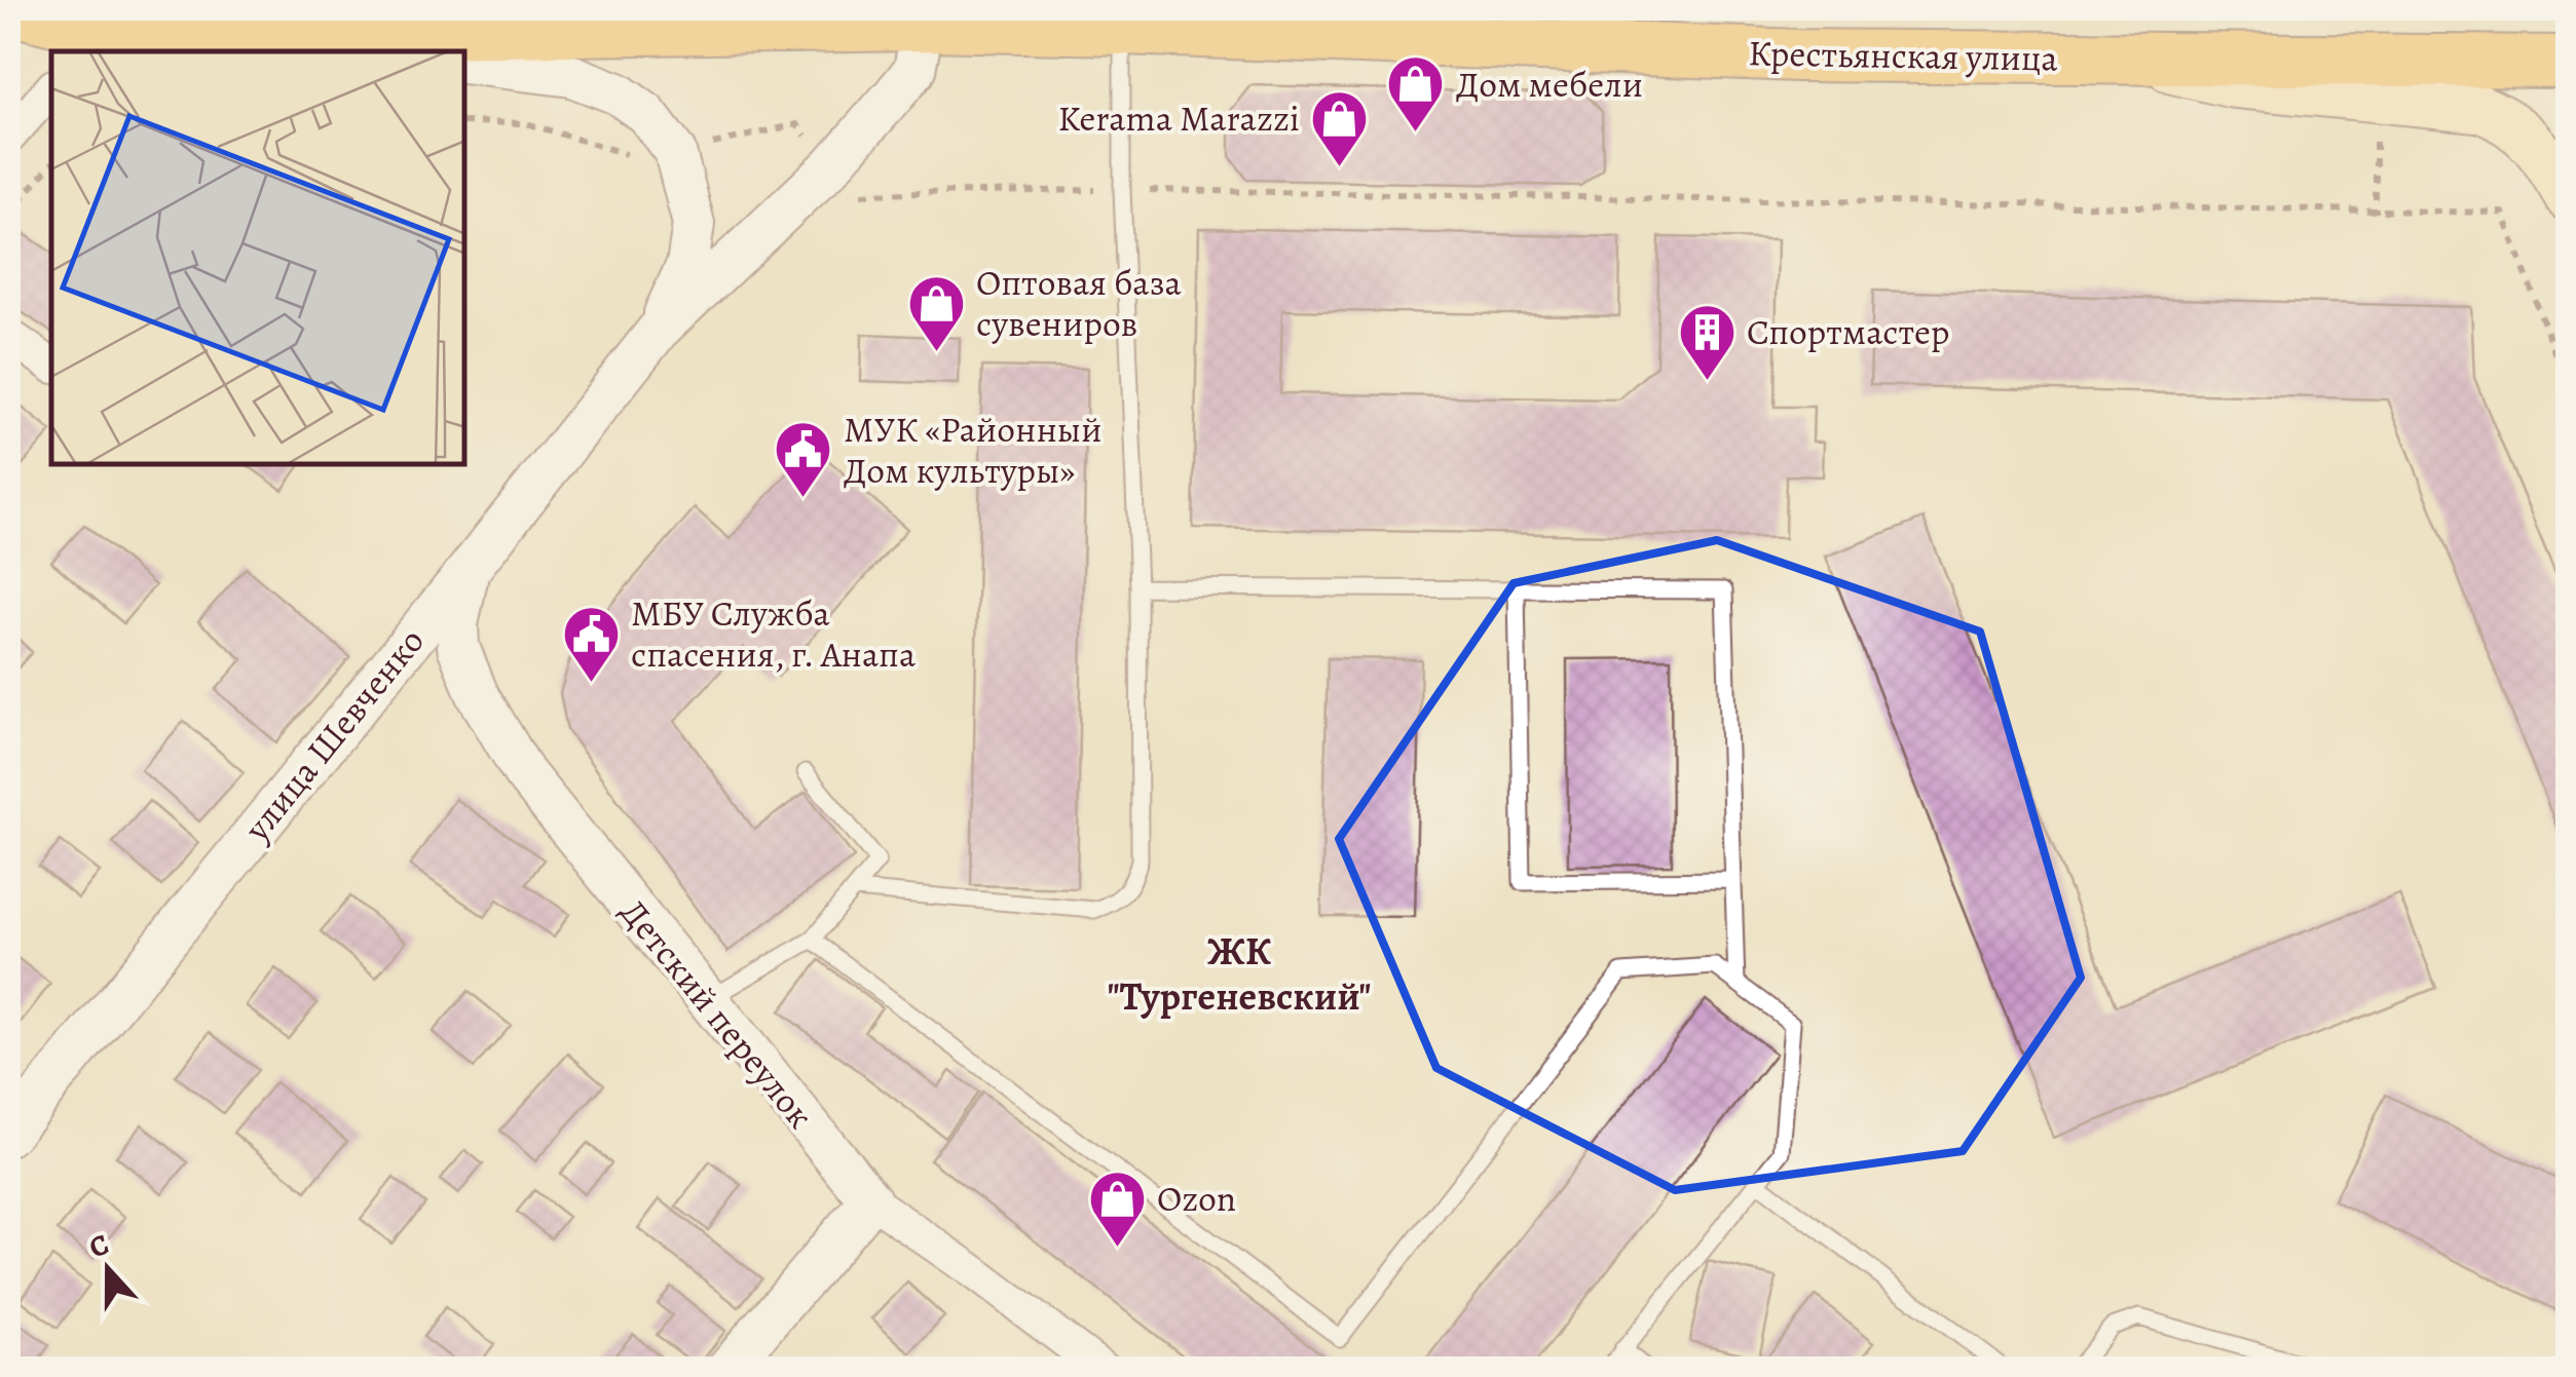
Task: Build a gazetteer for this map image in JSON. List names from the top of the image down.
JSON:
{
  "streets": {
    "main road": ["Крестьянская улица"],
    "street": ["улица Шевченко", "Детский переулок"]
  },
  "crossings": [
    ["Крестьянская улица", "улица Шевченко"],
    ["улица Шевченко", "Детский переулок"]
  ],
  "districts": ["ЖК \"Тургеневский\""],
  "places": {
    "shop": [
      "Дом мебели",
      "Kerama Marazzi",
      "Оптовая база сувениров",
      "Ozon"
    ],
    "building": ["Спортмастер"],
    "public building": ["МУК «Районный Дом культуры»", "МБУ Служба спасения, г. Анапа"]
  },
  "north": "top"
}
